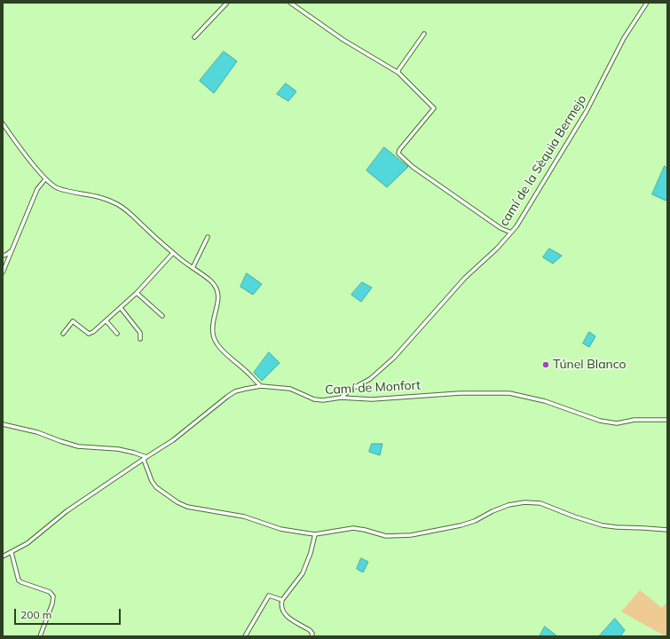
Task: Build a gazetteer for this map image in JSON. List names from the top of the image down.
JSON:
{
  "streets": {
    "street": ["camí de la Sèquia Bermejo", "Camí de Monfort"]
  },
  "crossings": [
    ["camí de la Sèquia Bermejo", "Camí de Monfort"]
  ],
  "places": ["Túnel Blanco"],
  "scale_bar": "200 m"
}
